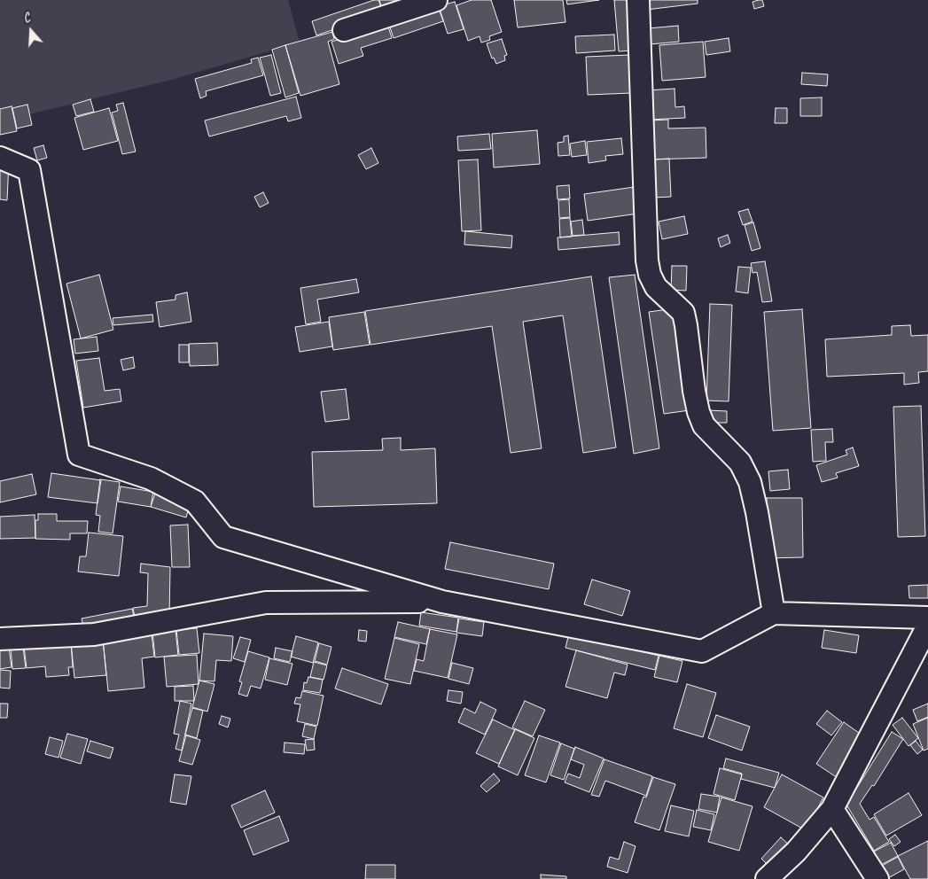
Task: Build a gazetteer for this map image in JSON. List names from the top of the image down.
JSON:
{
  "north": "top"
}
